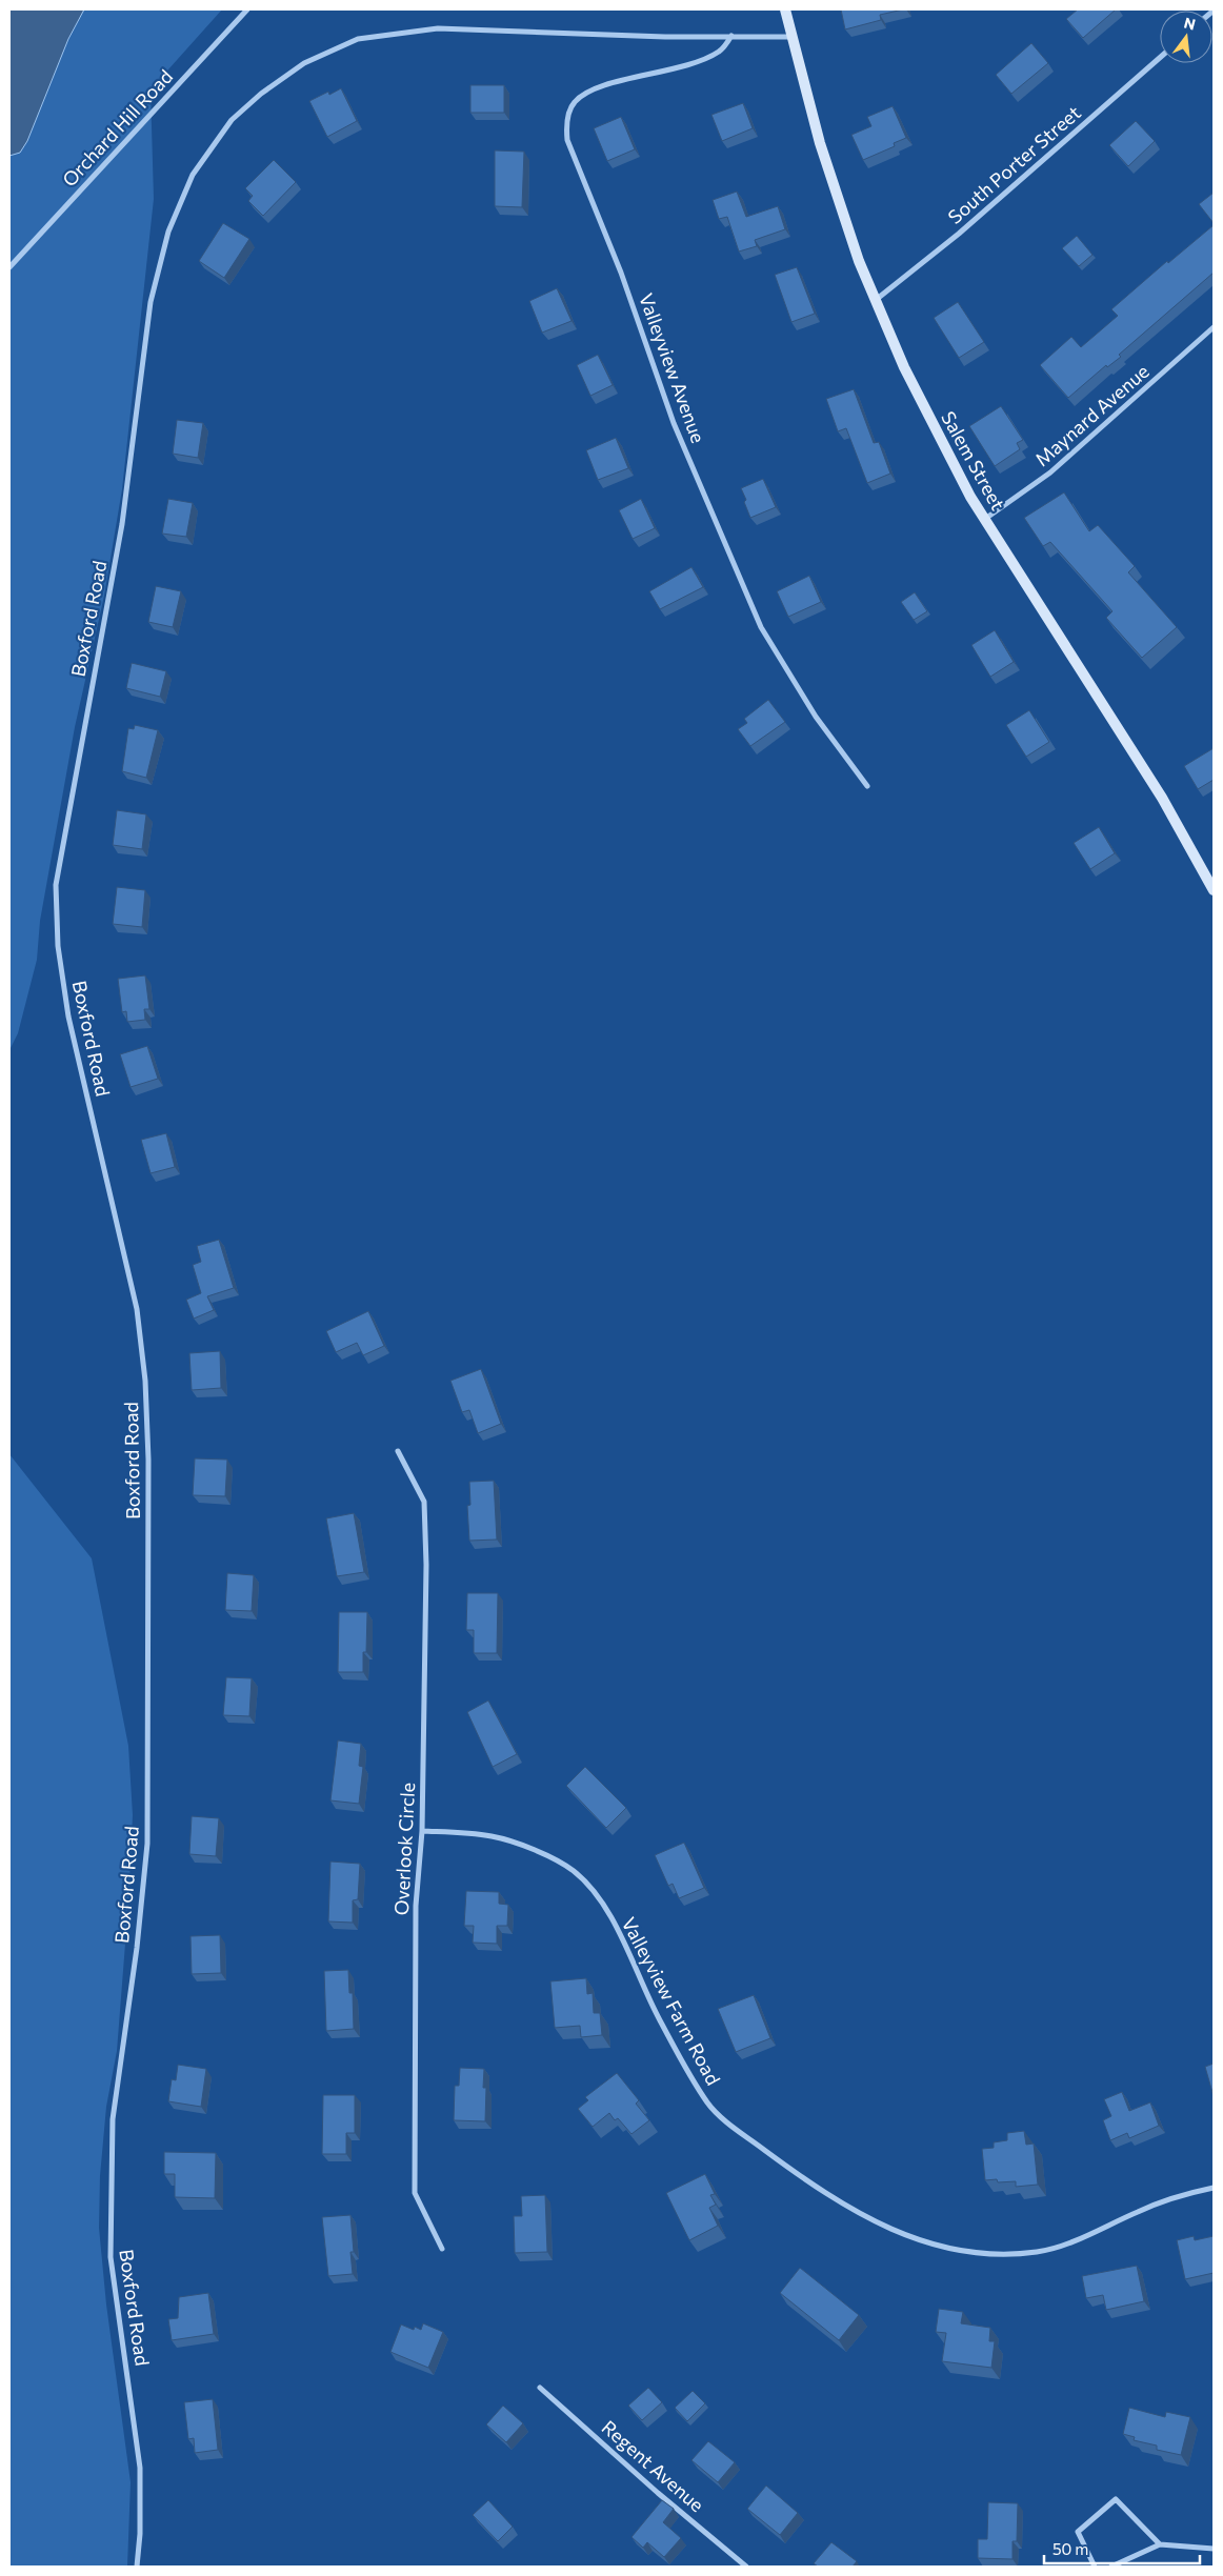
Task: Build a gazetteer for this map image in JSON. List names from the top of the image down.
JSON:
{
  "streets": {
    "main road": ["Salem Street"],
    "street": [
      "Orchard Hill Road",
      "South Porter Street",
      "Valleyview Avenue",
      "Maynard Avenue",
      "Boxford Road",
      "Overlook Circle",
      "Valleyview Farm Road",
      "Regent Avenue"
    ]
  },
  "crossings": [
    ["South Porter Street", "Salem Street"],
    ["Valleyview Avenue", "Boxford Road"],
    ["Maynard Avenue", "Salem Street"],
    ["Salem Street", "Boxford Road"],
    ["Overlook Circle", "Valleyview Farm Road"]
  ],
  "scale_bar": "50 m",
  "north": "top"
}
